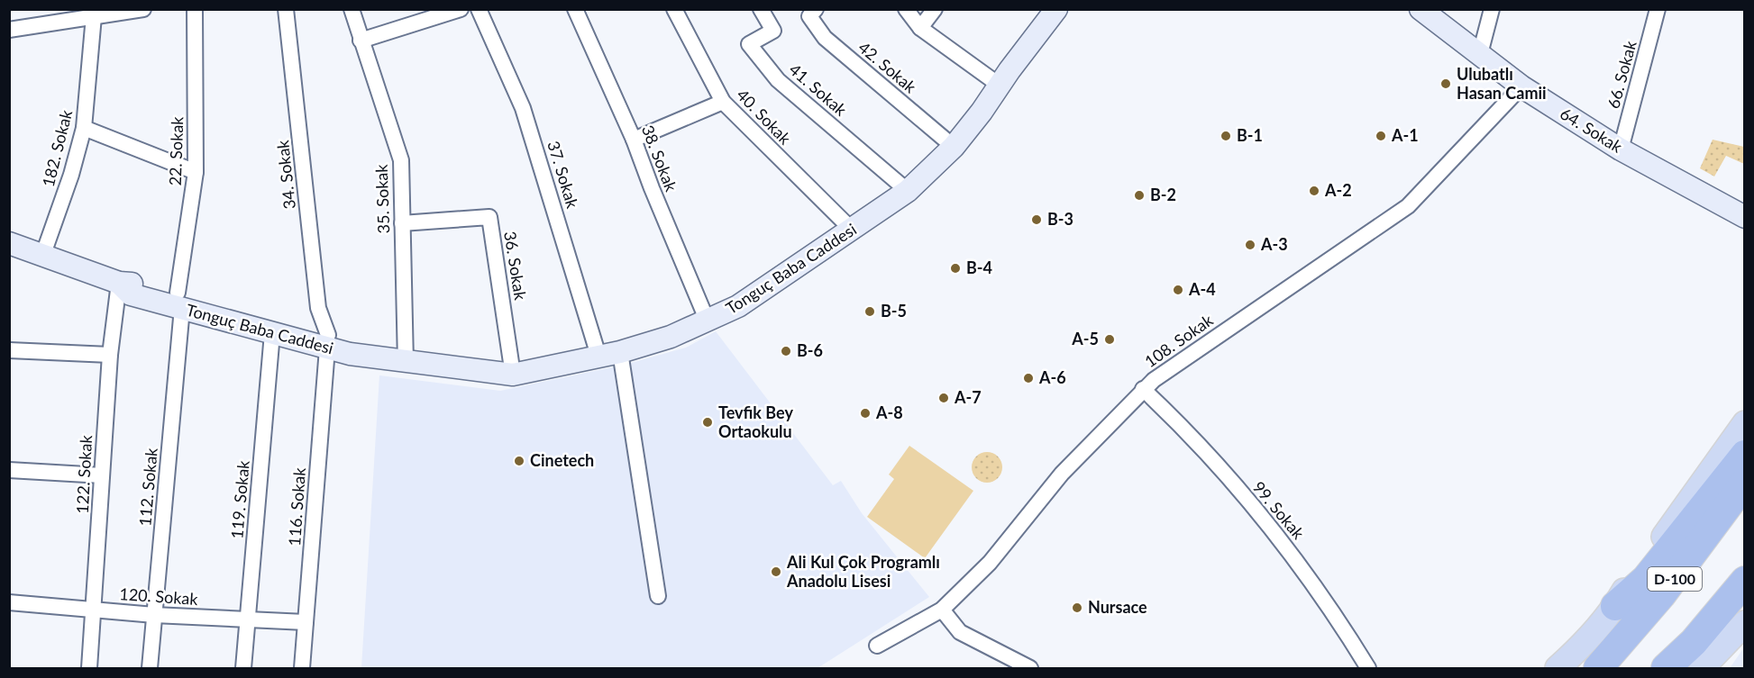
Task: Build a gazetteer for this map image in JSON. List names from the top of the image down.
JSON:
{
  "streets": {
    "highway": ["D-100"],
    "street": [
      "42. Sokak",
      "66. Sokak",
      "41. Sokak",
      "40. Sokak",
      "64. Sokak",
      "182. Sokak",
      "22. Sokak",
      "38. Sokak",
      "34. Sokak",
      "37. Sokak",
      "35. Sokak",
      "36. Sokak",
      "Tonguç Baba Caddesi",
      "108. Sokak",
      "122. Sokak",
      "112. Sokak",
      "119. Sokak",
      "116. Sokak",
      "99. Sokak",
      "120. Sokak"
    ]
  },
  "crossings": [
    ["42. Sokak", "Tonguç Baba Caddesi"],
    ["66. Sokak", "64. Sokak"],
    ["41. Sokak", "Tonguç Baba Caddesi"],
    ["40. Sokak", "Tonguç Baba Caddesi"],
    ["64. Sokak", "108. Sokak"],
    ["182. Sokak", "Tonguç Baba Caddesi"],
    ["22. Sokak", "Tonguç Baba Caddesi"],
    ["22. Sokak", "112. Sokak"],
    ["38. Sokak", "Tonguç Baba Caddesi"],
    ["34. Sokak", "Tonguç Baba Caddesi"],
    ["34. Sokak", "116. Sokak"],
    ["37. Sokak", "Tonguç Baba Caddesi"],
    ["35. Sokak", "36. Sokak"],
    ["35. Sokak", "Tonguç Baba Caddesi"],
    ["36. Sokak", "Tonguç Baba Caddesi"],
    ["Tonguç Baba Caddesi", "122. Sokak"],
    ["Tonguç Baba Caddesi", "112. Sokak"],
    ["Tonguç Baba Caddesi", "119. Sokak"],
    ["Tonguç Baba Caddesi", "116. Sokak"],
    ["108. Sokak", "99. Sokak"],
    ["122. Sokak", "120. Sokak"],
    ["112. Sokak", "120. Sokak"],
    ["119. Sokak", "120. Sokak"],
    ["116. Sokak", "120. Sokak"]
  ],
  "places": [
    "Ulubatlı Hasan Camii",
    "B-1",
    "A-1",
    "A-2",
    "B-2",
    "B-3",
    "A-3",
    "B-4",
    "A-4",
    "B-5",
    "A-5",
    "B-6",
    "A-6",
    "A-7",
    "A-8",
    "Tevfik Bey Ortaokulu",
    "Cinetech",
    "Ali Kul Çok Programlı Anadolu Lisesi",
    "Nursace"
  ]
}
